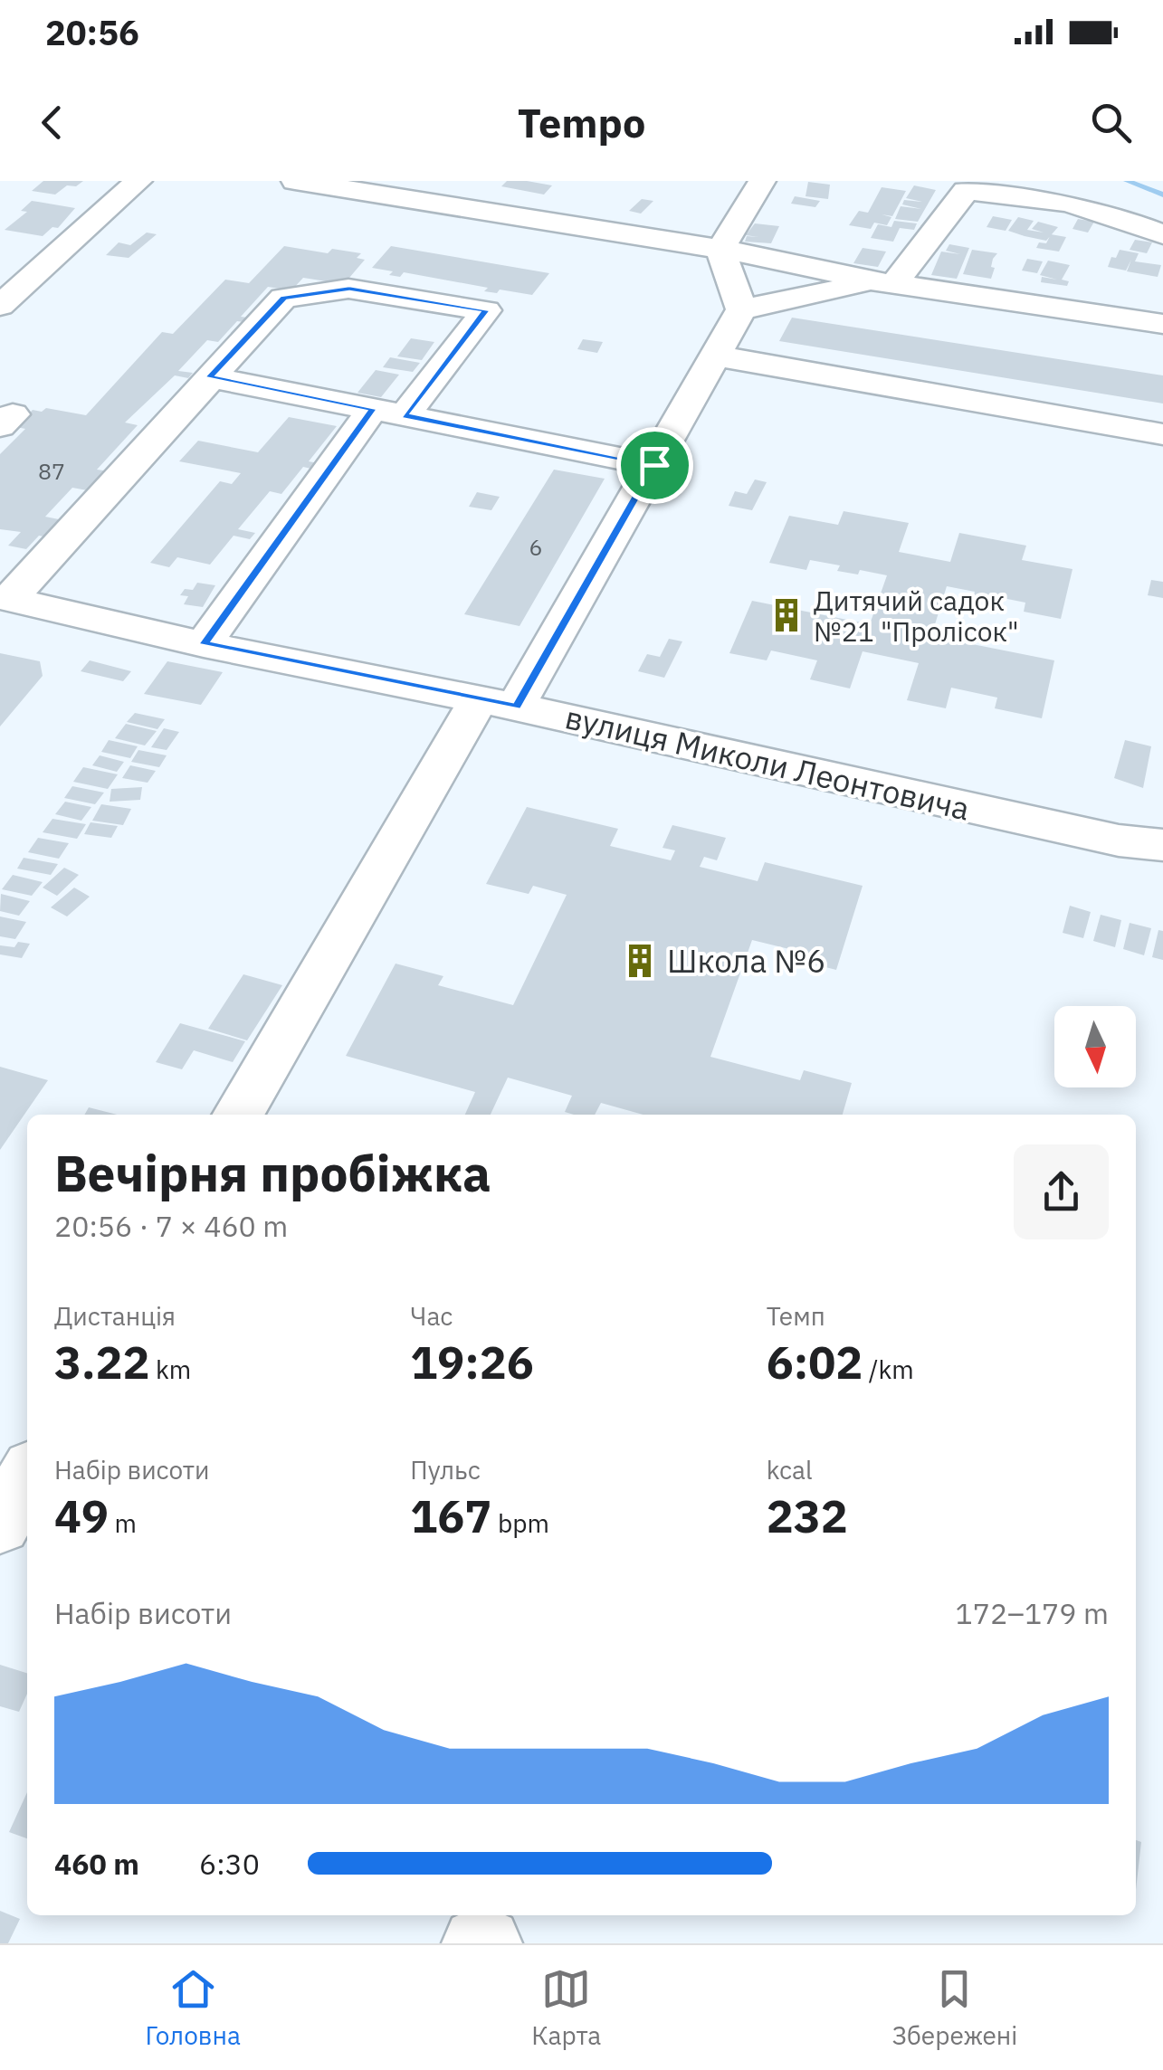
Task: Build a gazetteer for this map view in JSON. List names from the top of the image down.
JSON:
{
  "streets": {
    "street": ["вулиця Миколи Леонтовича"]
  },
  "places": {
    "building": ["Дитячий садок №21 \"Пролісок\"", "Школа №6"]
  },
  "house_numbers": ["87", "6"],
  "north": "bottom",
  "page": {
    "status": "20:56",
    "header": "Tempo",
    "heading": ["Вечірня пробіжка", "20:56 · 7 × 460 m"],
    "stats": [
      ["Дистанція", "3.22 km"],
      ["Час", "19:26"],
      ["Темп", "6:02 /km"],
      ["Набір висоти", "49 m"],
      ["Пульс", "167 bpm"],
      ["kcal", "232"]
    ],
    "chart": ["Набір висоти", "172–179 m"],
    "list": [
      {
        "name": "460 m",
        "note": "6:30"
      }
    ],
    "tabs": ["Головна", "Карта", "Збережені"]
  }
}
